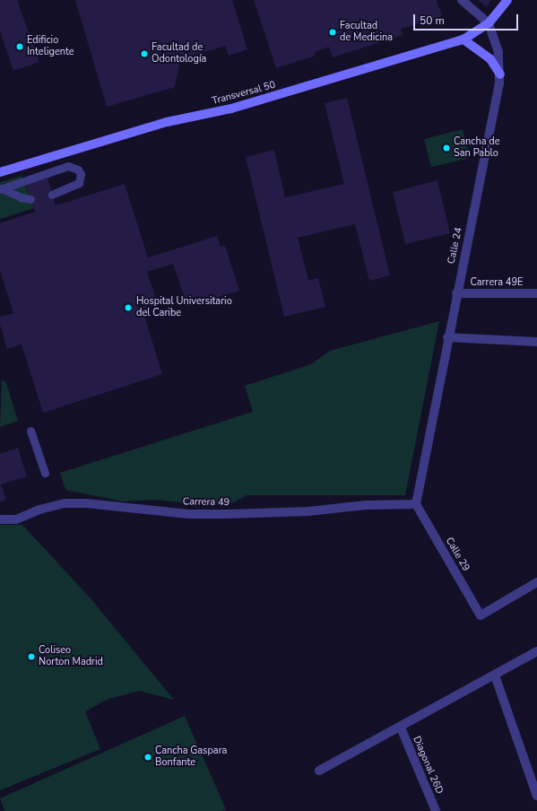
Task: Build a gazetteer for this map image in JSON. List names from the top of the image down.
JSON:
{
  "streets": {
    "street": [
      "Transversal 50",
      "Calle 24",
      "Carrera 49E",
      "Carrera 49",
      "Calle 29",
      "Diagonal 26D"
    ]
  },
  "crossings": [
    ["Transversal 50", "Calle 24"],
    ["Calle 24", "Carrera 49E"],
    ["Calle 24", "Carrera 49"],
    ["Calle 24", "Calle 29"],
    ["Carrera 49", "Calle 29"]
  ],
  "places": [
    "Facultad de Medicina",
    "Edificio Inteligente",
    "Facultad de Odontología",
    "Cancha de San Pablo",
    "Hospital Universitario del Caribe",
    "Coliseo Norton Madrid",
    "Cancha Gaspara Bonfante"
  ],
  "scale_bar": "50 m"
}
